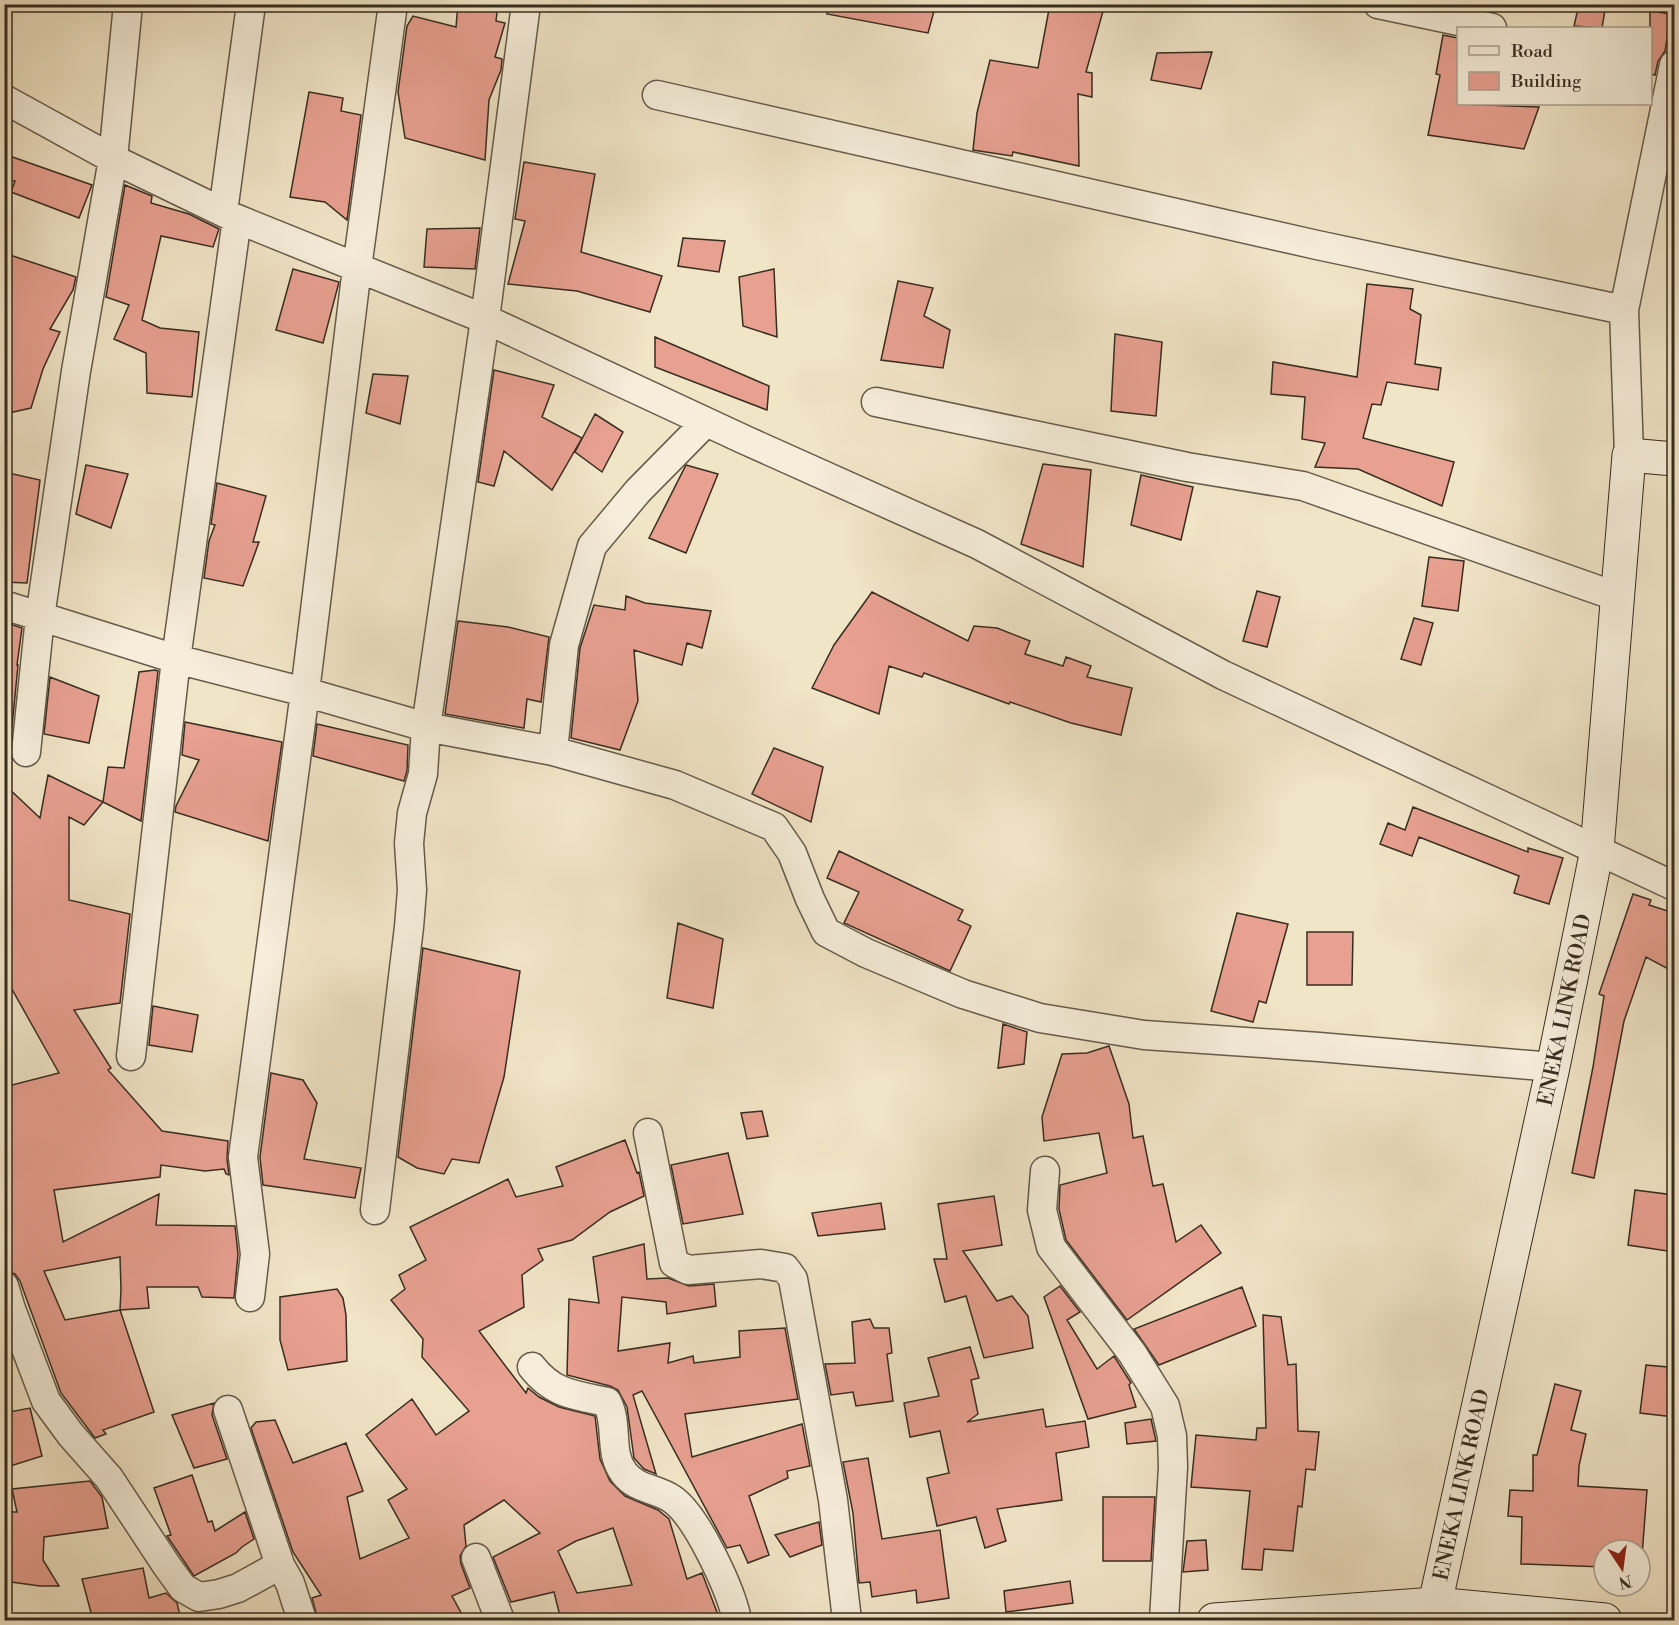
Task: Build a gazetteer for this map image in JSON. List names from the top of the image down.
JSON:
{
  "streets": {
    "street": ["ENEKA LINK ROAD"]
  },
  "legend": ["Road", "Building"],
  "north": "bottom"
}
